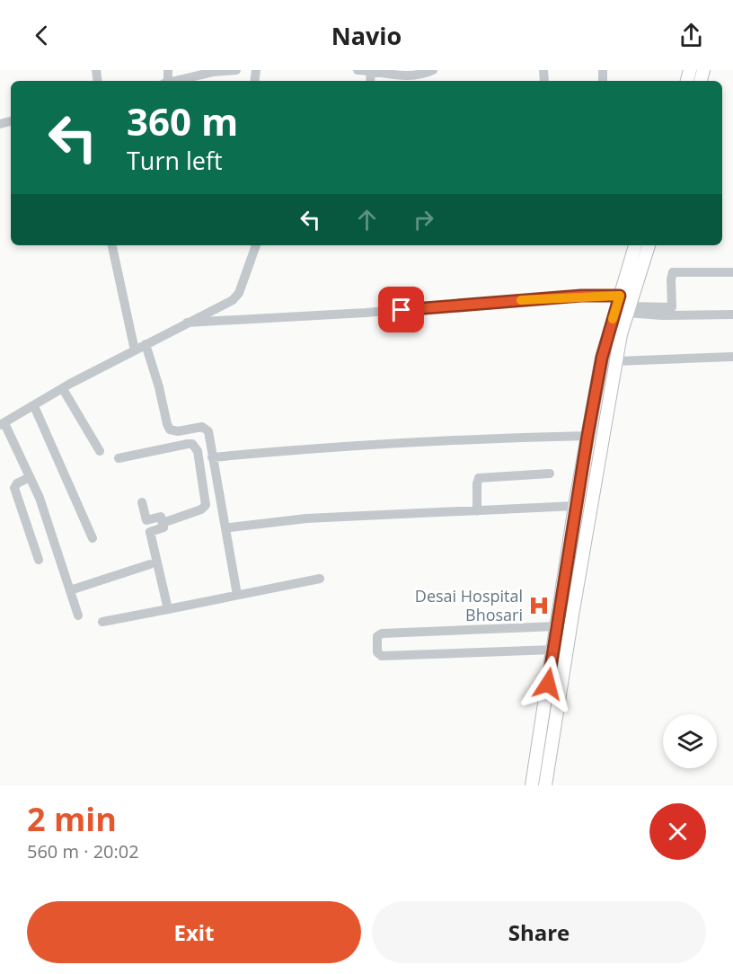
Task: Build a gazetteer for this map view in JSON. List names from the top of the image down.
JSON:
{
  "places": {
    "hospital": ["Desai Hospital Bhosari"]
  },
  "page": {
    "header": "Navio",
    "turn": ["360 m", "Turn left"],
    "heading": ["2 min", "560 m · 20:02"],
    "buttons": ["Exit", "Share"]
  }
}
